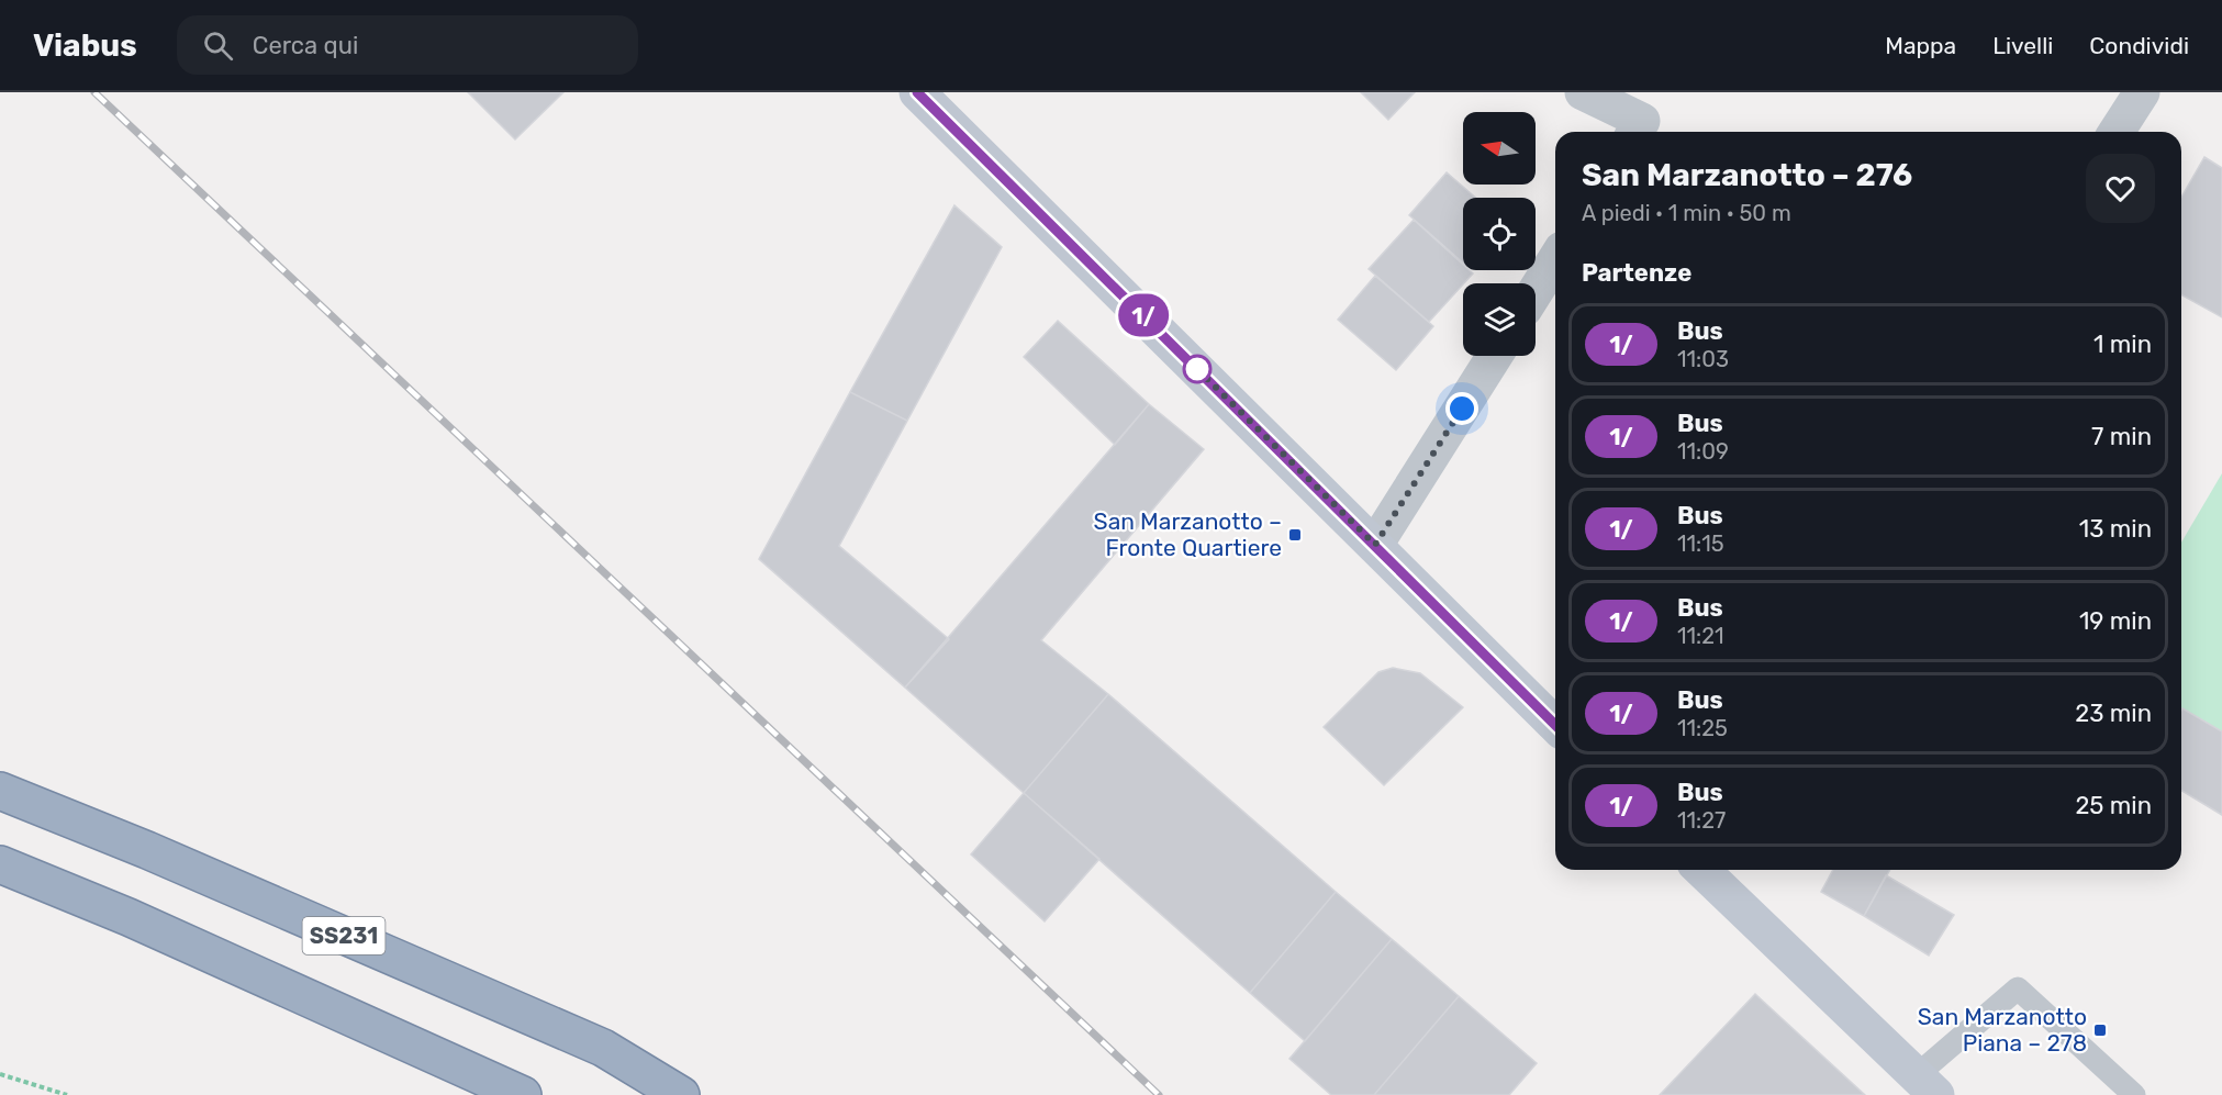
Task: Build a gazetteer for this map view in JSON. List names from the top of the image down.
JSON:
{
  "streets": {
    "highway": ["SS231"]
  },
  "places": {
    "transit": ["San Marzanotto – Fronte Quartiere", "San Marzanotto Piana – 278"]
  },
  "lines": ["bus line 1/"],
  "north": "left",
  "page": {
    "header": "Viabus",
    "search": "Cerca qui",
    "nav": ["Mappa", "Livelli", "Condividi"],
    "on_map": "1/",
    "heading": [
      ["San Marzanotto – 276", "A piedi · 1 min · 50 m"],
      "Partenze"
    ],
    "list": [
      {
        "mark": "1/",
        "name": "Bus",
        "note": "11:03",
        "value": "1 min"
      },
      {
        "mark": "1/",
        "name": "Bus",
        "note": "11:09",
        "value": "7 min"
      },
      {
        "mark": "1/",
        "name": "Bus",
        "note": "11:15",
        "value": "13 min"
      },
      {
        "mark": "1/",
        "name": "Bus",
        "note": "11:21",
        "value": "19 min"
      },
      {
        "mark": "1/",
        "name": "Bus",
        "note": "11:25",
        "value": "23 min"
      },
      {
        "mark": "1/",
        "name": "Bus",
        "note": "11:27",
        "value": "25 min"
      }
    ]
  }
}
